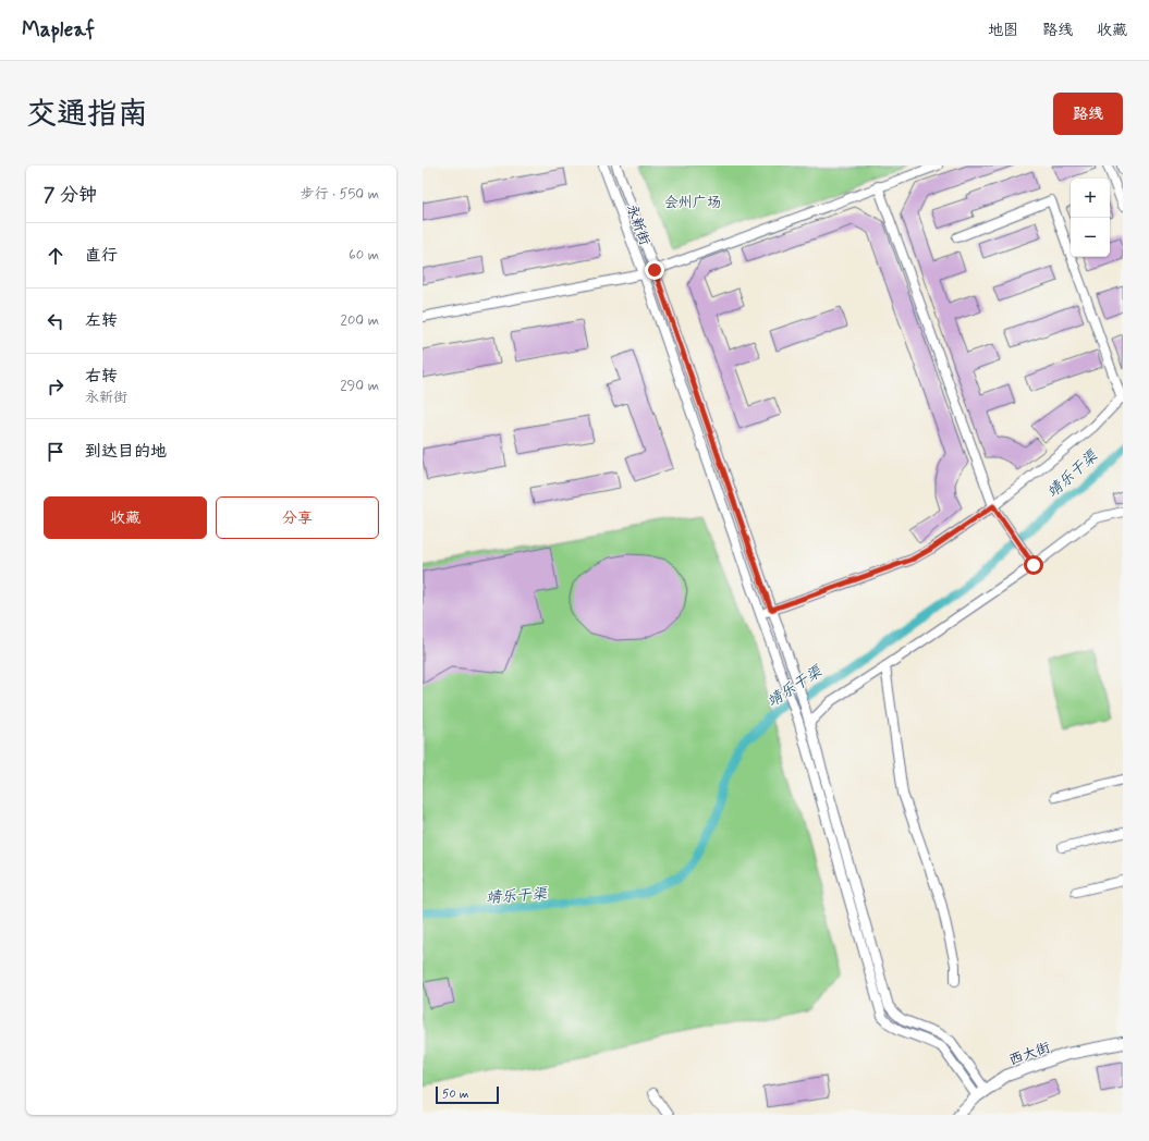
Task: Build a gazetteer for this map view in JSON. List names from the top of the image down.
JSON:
{
  "streets": {
    "main road": ["西大街"],
    "street": ["永新街"]
  },
  "crossings": [
    ["永新街", "西大街"]
  ],
  "water": ["靖乐干渠"],
  "parks": ["会州广场"],
  "scale_bar": "50 m",
  "page": {
    "header": "Mapleaf",
    "nav": ["地图", "路线", "收藏"],
    "title": "交通指南",
    "buttons": [
      "路线",
      ["收藏", "分享"]
    ],
    "heading": ["7 分钟", "步行 · 550 m"],
    "map_buttons": ["+", "−"],
    "list": [
      ["直行", "60 m"],
      ["左转", "200 m"],
      ["右转", "永新街", "290 m"],
      "到达目的地"
    ],
    "scale": "50 m"
  }
}
